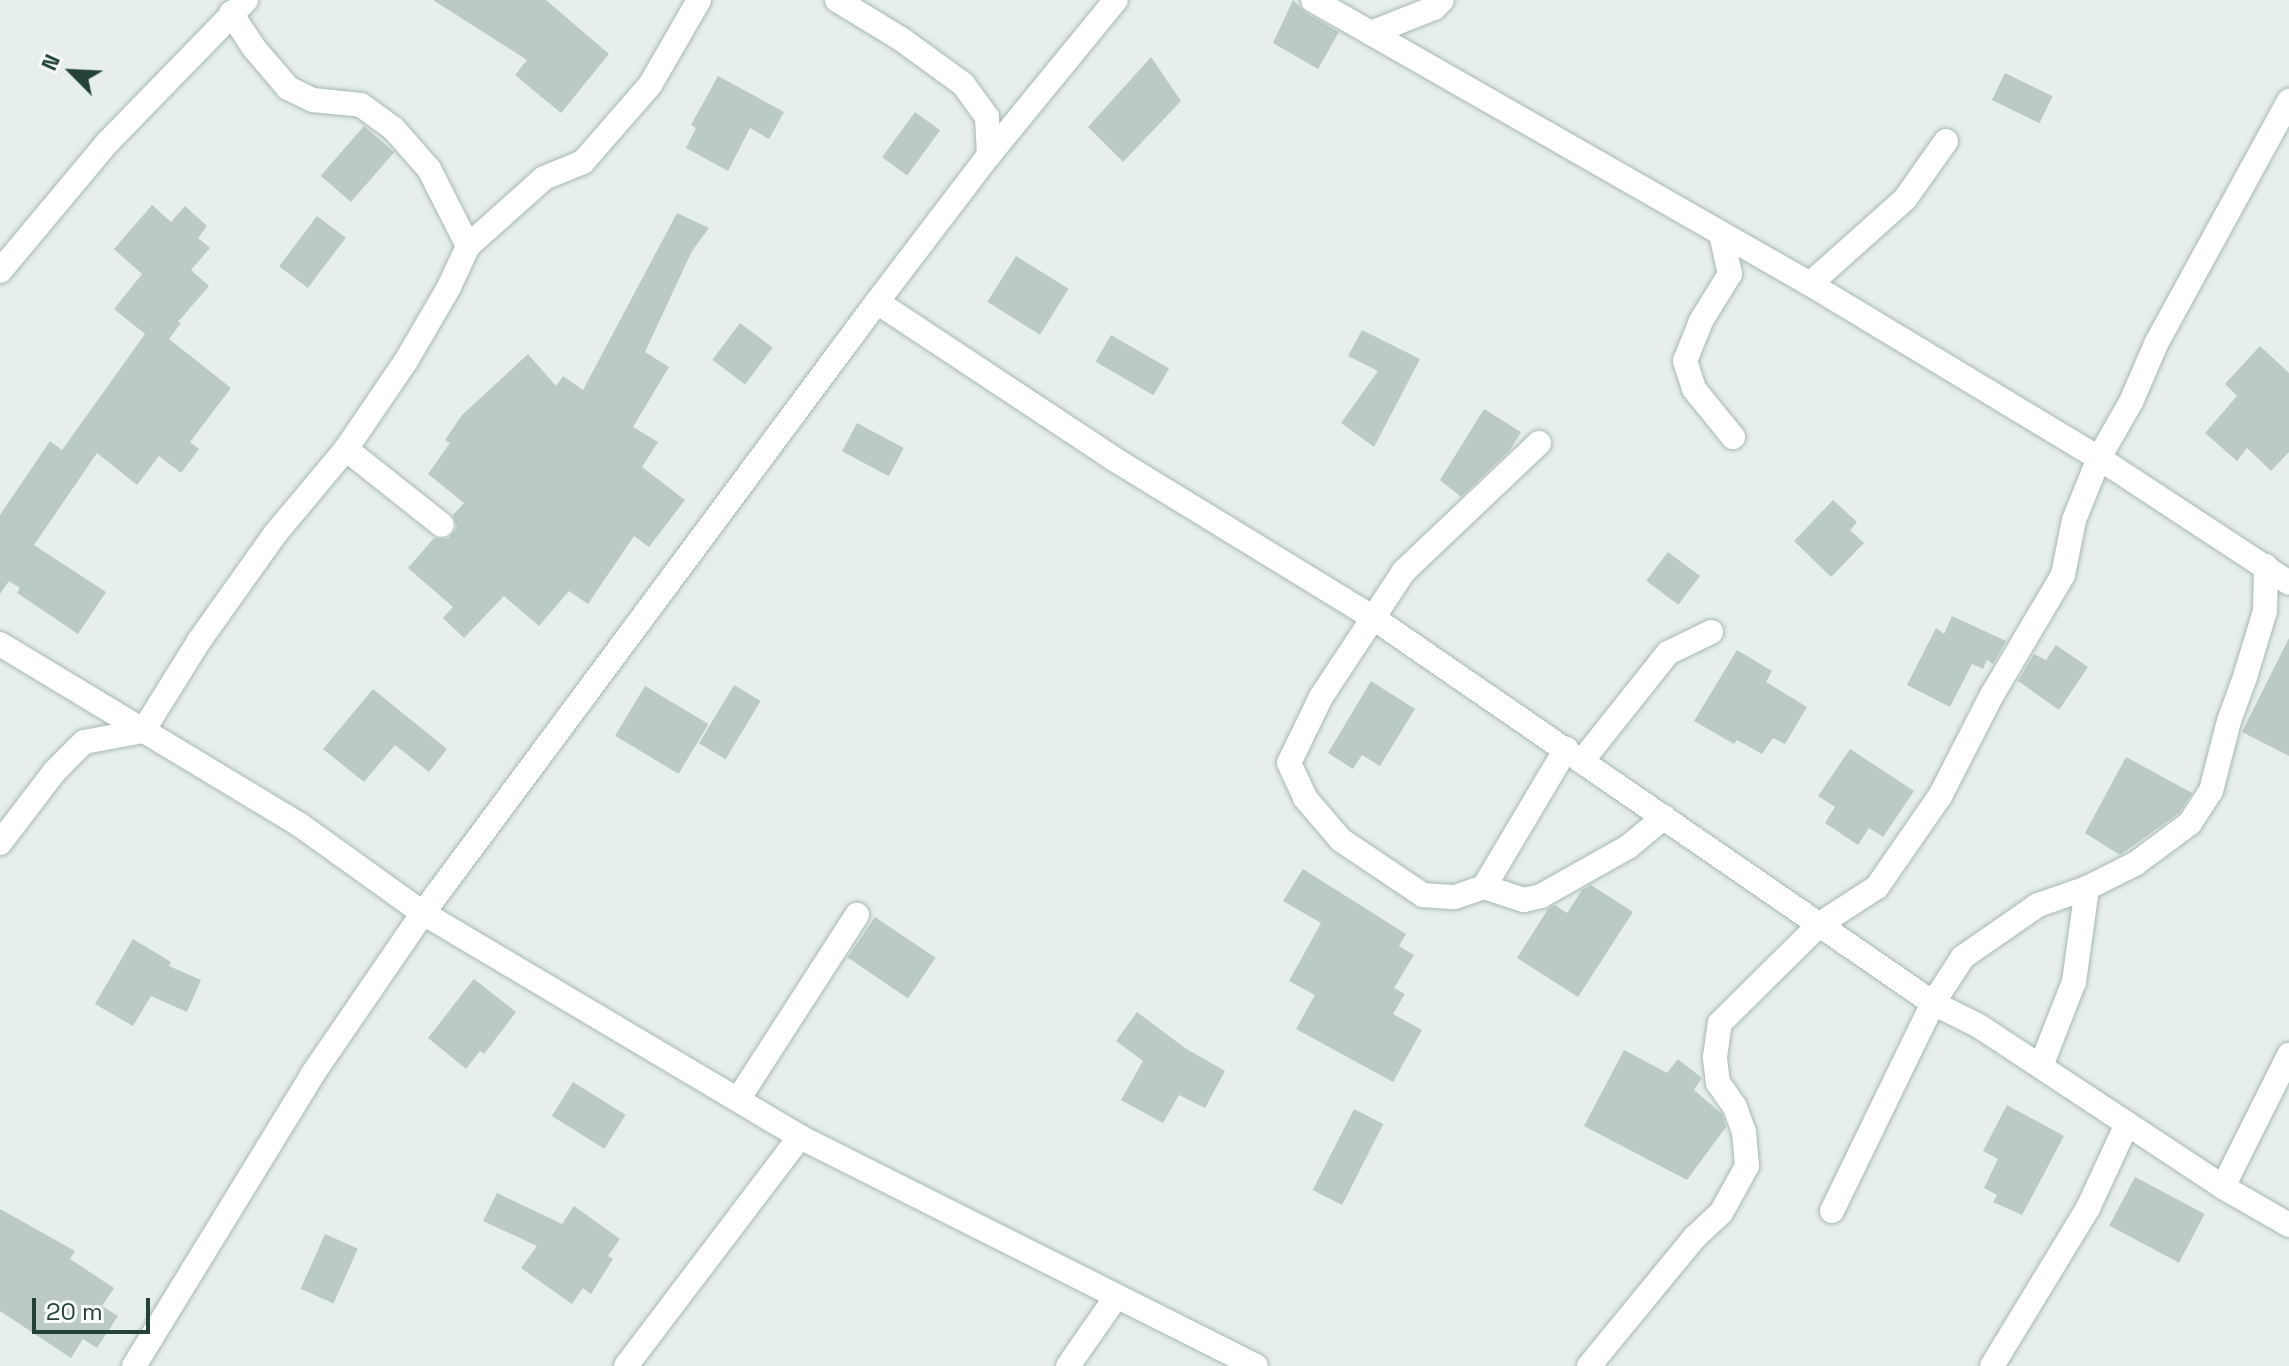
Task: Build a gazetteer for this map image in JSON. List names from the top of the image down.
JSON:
{
  "scale_bar": "20 m",
  "north": "top left"
}
